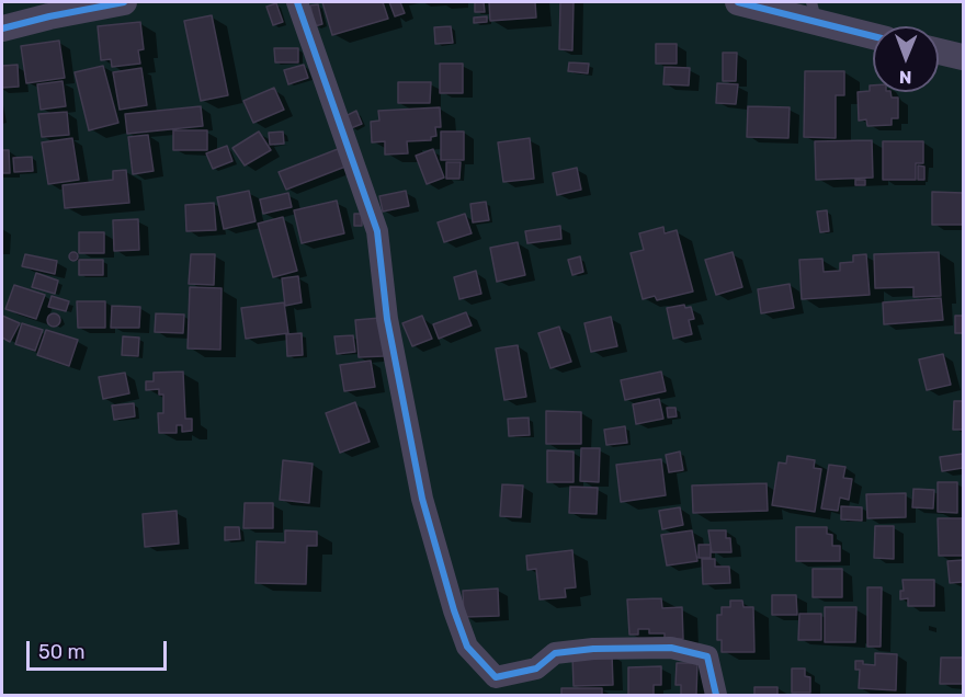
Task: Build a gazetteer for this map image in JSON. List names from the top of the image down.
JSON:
{
  "scale_bar": "50 m",
  "north": "bottom"
}
